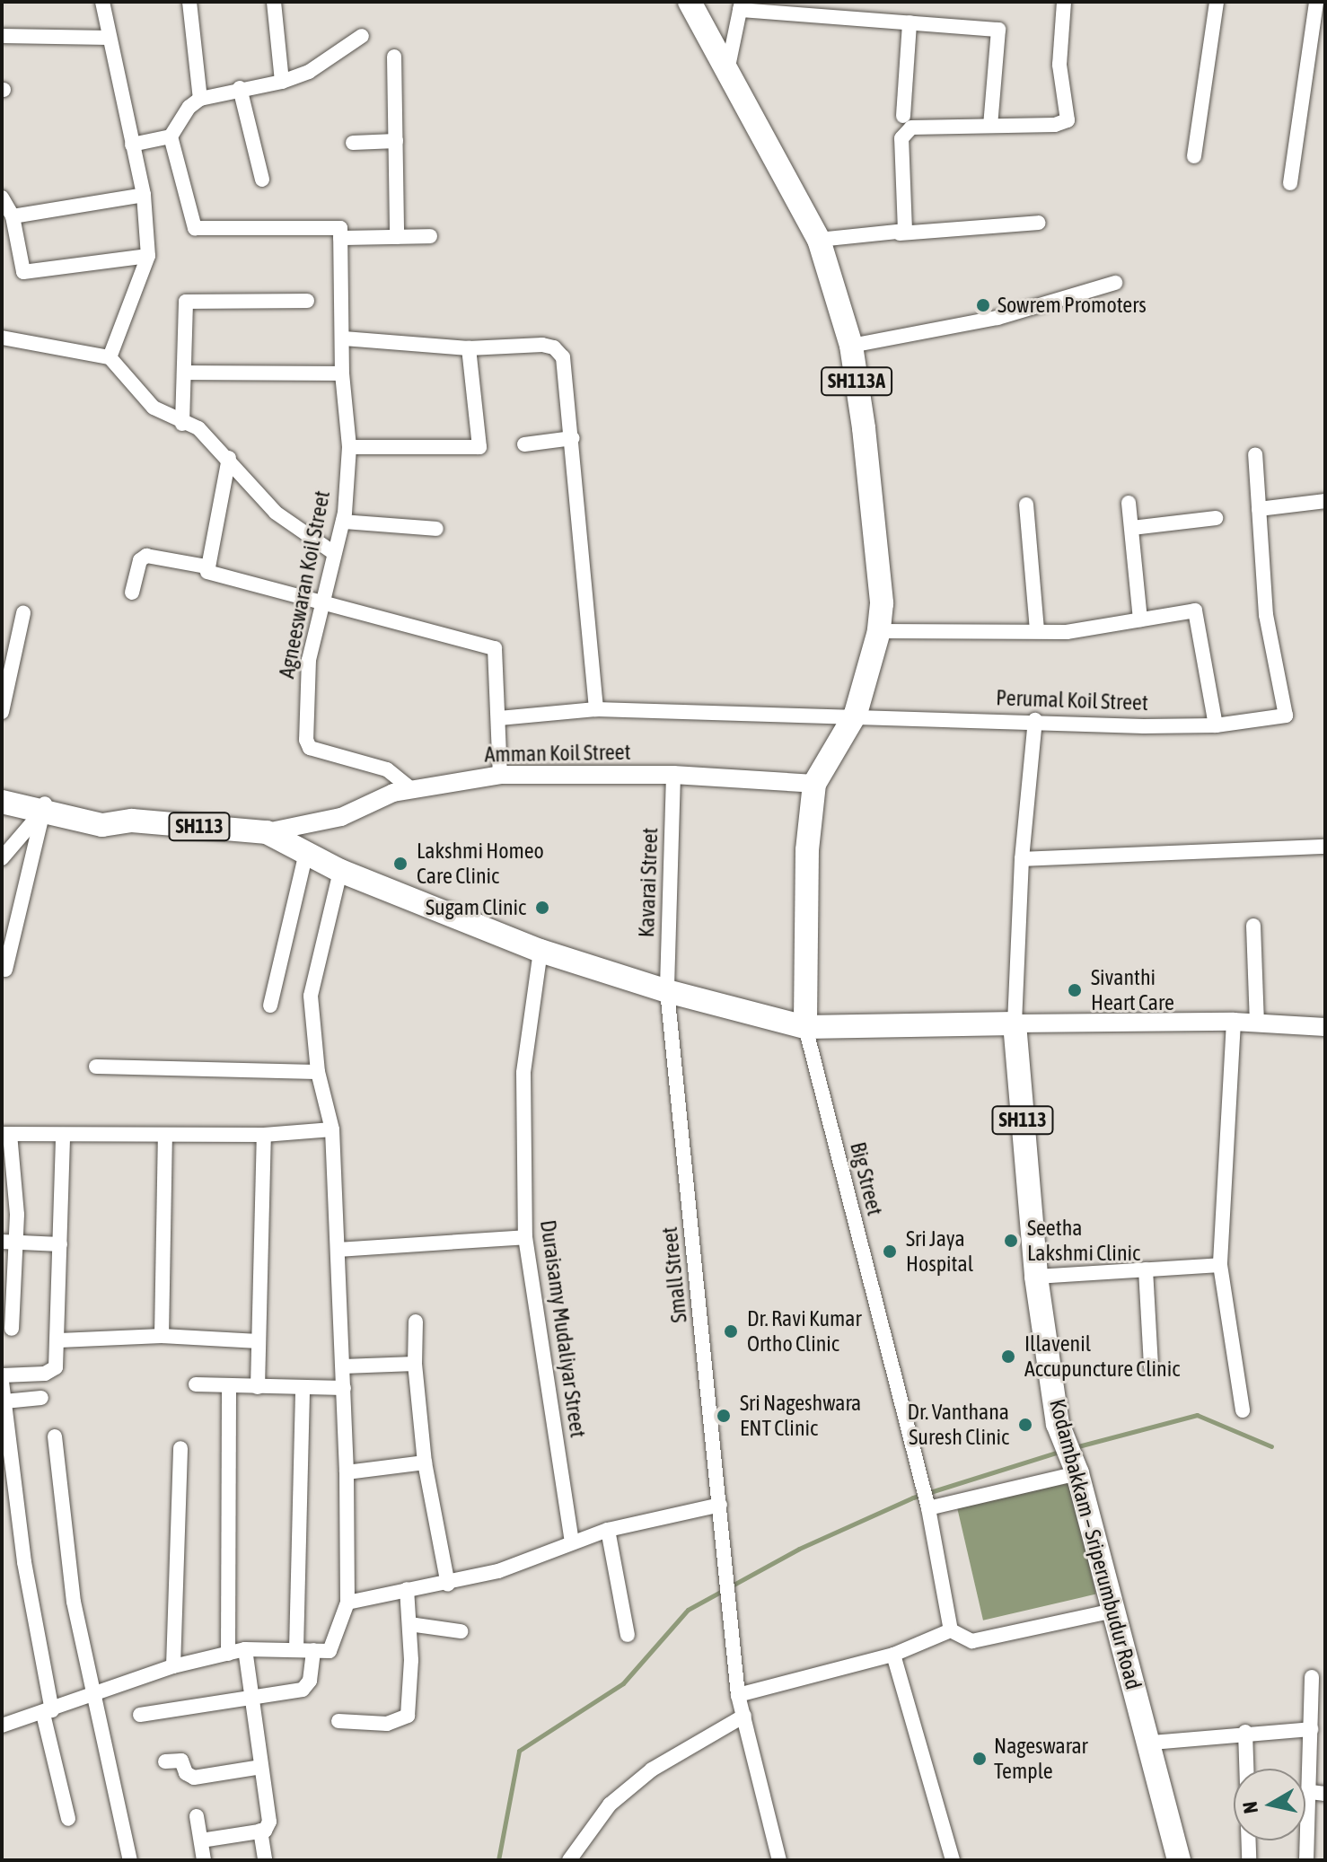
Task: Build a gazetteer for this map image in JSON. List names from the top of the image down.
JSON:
{
  "streets": {
    "main road": ["SH113A", "SH113", "Kodambakkam – Sriperumbudur Road"],
    "street": [
      "Agneeswaran Koil Street",
      "Perumal Koil Street",
      "Amman Koil Street",
      "Kavarai Street",
      "Big Street",
      "Small Street",
      "Duraisamy Mudaliyar Street"
    ]
  },
  "crossings": [
    ["SH113A", "Perumal Koil Street"],
    ["SH113A", "Amman Koil Street"],
    ["SH113A", "SH113"],
    ["SH113A", "Big Street"],
    ["Agneeswaran Koil Street", "Amman Koil Street"],
    ["Amman Koil Street", "SH113"],
    ["Amman Koil Street", "Kavarai Street"],
    ["SH113", "Kavarai Street"],
    ["SH113", "Big Street"],
    ["SH113", "Small Street"],
    ["SH113", "Duraisamy Mudaliyar Street"],
    ["SH113", "Kodambakkam – Sriperumbudur Road"],
    ["Kavarai Street", "Small Street"]
  ],
  "places": [
    "Sowrem Promoters",
    "Lakshmi Homeo Care Clinic",
    "Sugam Clinic",
    "Sivanthi Heart Care",
    "Seetha Lakshmi Clinic",
    "Sri Jaya Hospital",
    "Dr. Ravi Kumar Ortho Clinic",
    "Illavenil Accupuncture Clinic",
    "Sri Nageshwara ENT Clinic",
    "Dr. Vanthana Suresh Clinic",
    "Nageswarar Temple"
  ],
  "north": "left"
}
